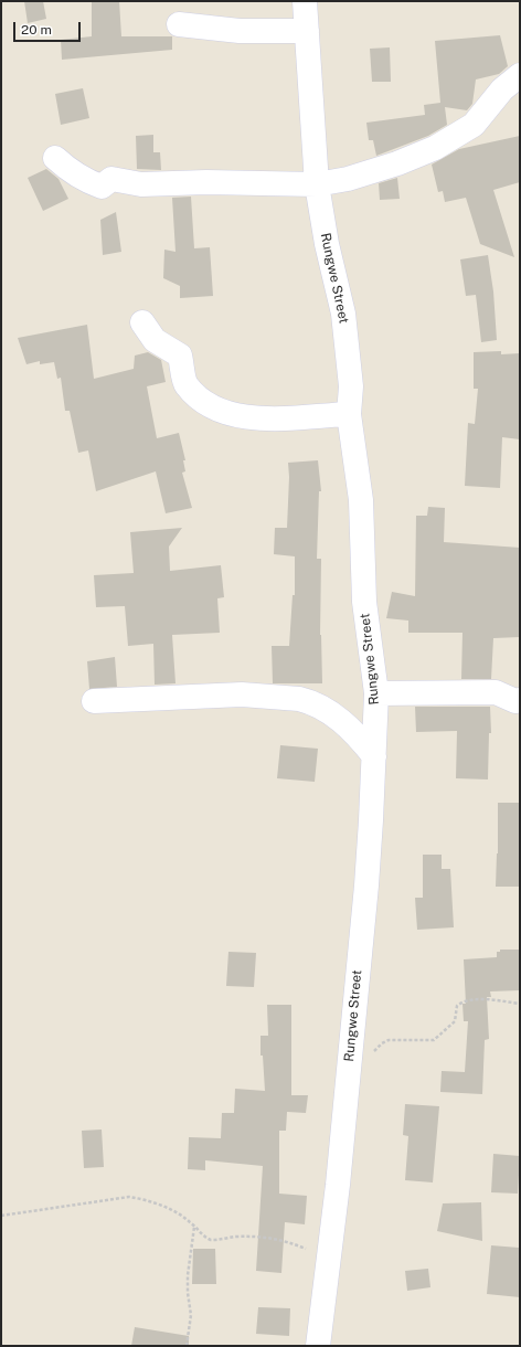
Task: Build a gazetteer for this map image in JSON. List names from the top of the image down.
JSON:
{
  "streets": {
    "street": ["Rungwe Street"]
  },
  "scale_bar": "20 m"
}
